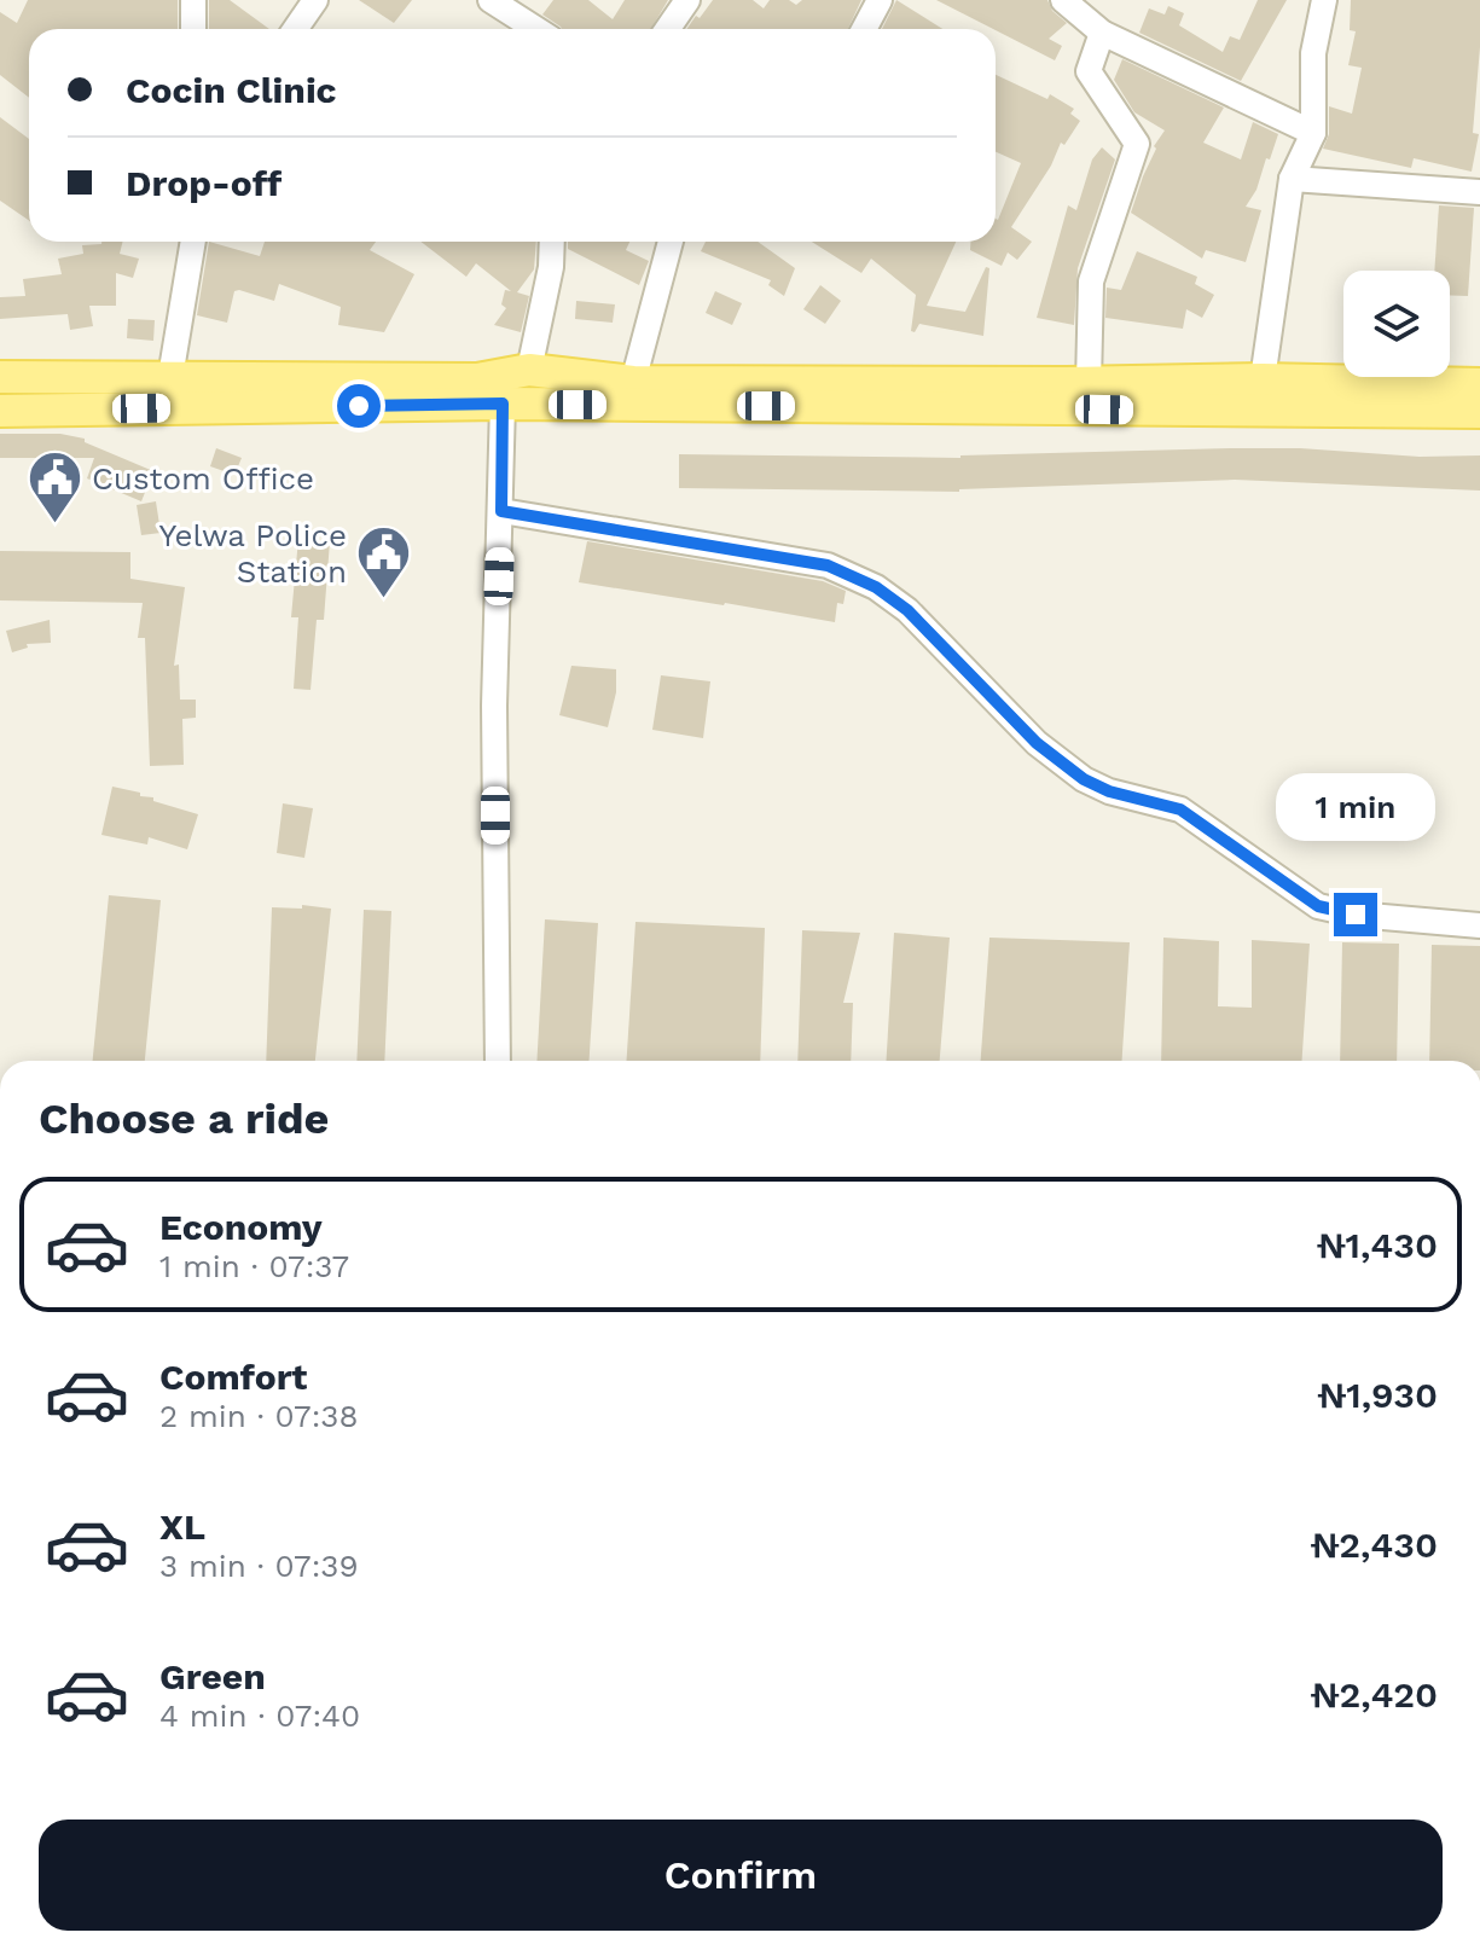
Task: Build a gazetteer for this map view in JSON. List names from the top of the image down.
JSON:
{
  "places": {
    "public building": ["Custom Office", "Yelwa Police Station"]
  },
  "page": {
    "banner": ["Cocin Clinic", "Drop-off"],
    "bubble": "1 min",
    "heading": "Choose a ride",
    "list": [
      {
        "name": "Economy",
        "note": "1 min · 07:37",
        "value": "₦1,430"
      },
      {
        "name": "Comfort",
        "note": "2 min · 07:38",
        "value": "₦1,930"
      },
      {
        "name": "XL",
        "note": "3 min · 07:39",
        "value": "₦2,430"
      },
      {
        "name": "Green",
        "note": "4 min · 07:40",
        "value": "₦2,420"
      }
    ],
    "buttons": "Confirm"
  }
}
